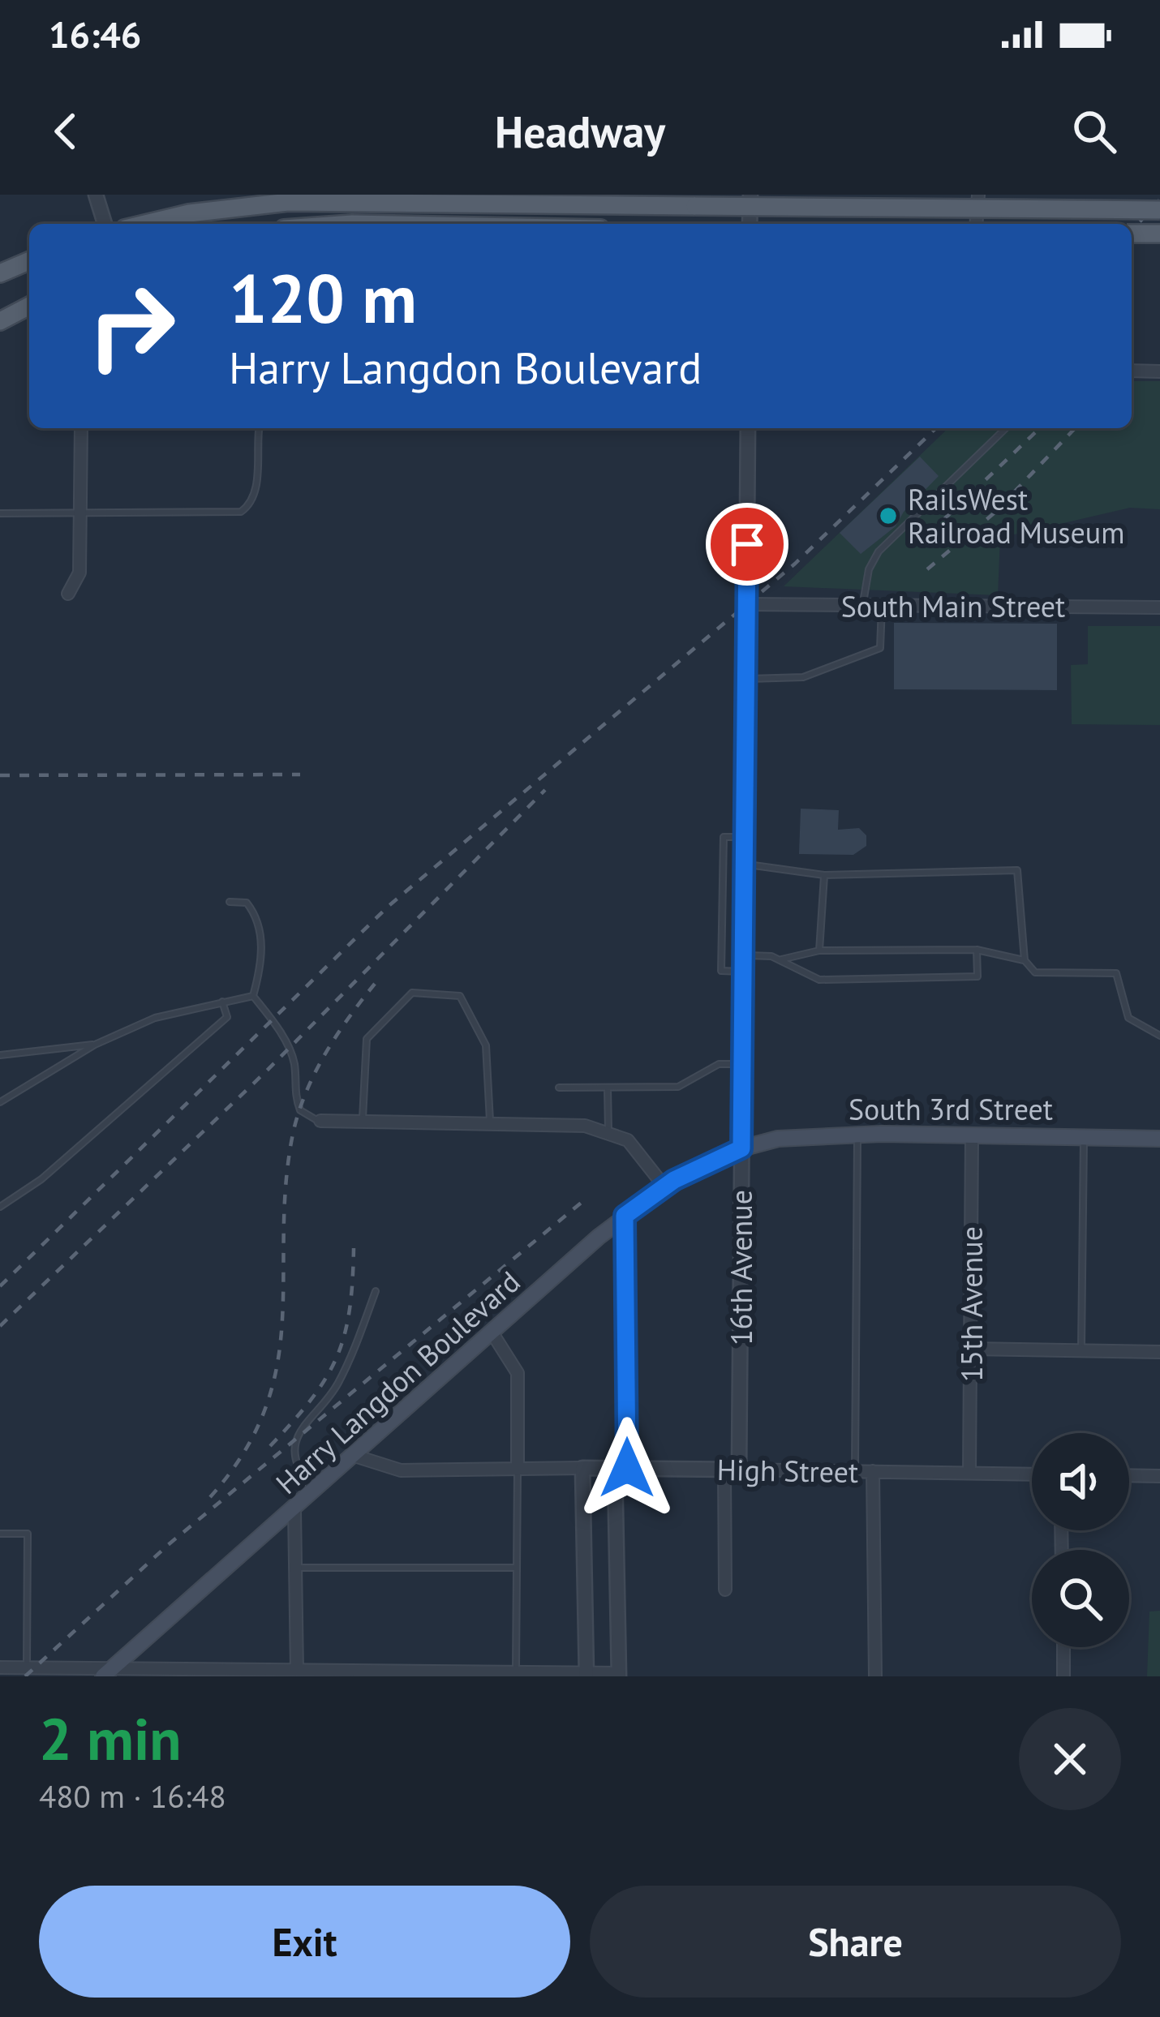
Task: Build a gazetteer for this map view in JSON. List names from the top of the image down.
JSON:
{
  "streets": {
    "main road": ["South 3rd Street", "Harry Langdon Boulevard"],
    "street": [
      "South Main Street",
      "16th Avenue",
      "15th Avenue",
      "High Street"
    ]
  },
  "crossings": [
    ["South Main Street", "16th Avenue"],
    ["South 3rd Street", "16th Avenue"],
    ["South 3rd Street", "15th Avenue"],
    ["South 3rd Street", "Harry Langdon Boulevard"],
    ["16th Avenue", "Harry Langdon Boulevard"],
    ["16th Avenue", "High Street"],
    ["15th Avenue", "High Street"],
    ["Harry Langdon Boulevard", "High Street"]
  ],
  "places": ["RailsWest Railroad Museum"],
  "page": {
    "status": "16:46",
    "header": "Headway",
    "turn": ["120 m", "Harry Langdon Boulevard"],
    "heading": ["2 min", "480 m · 16:48"],
    "buttons": ["Exit", "Share"]
  }
}
